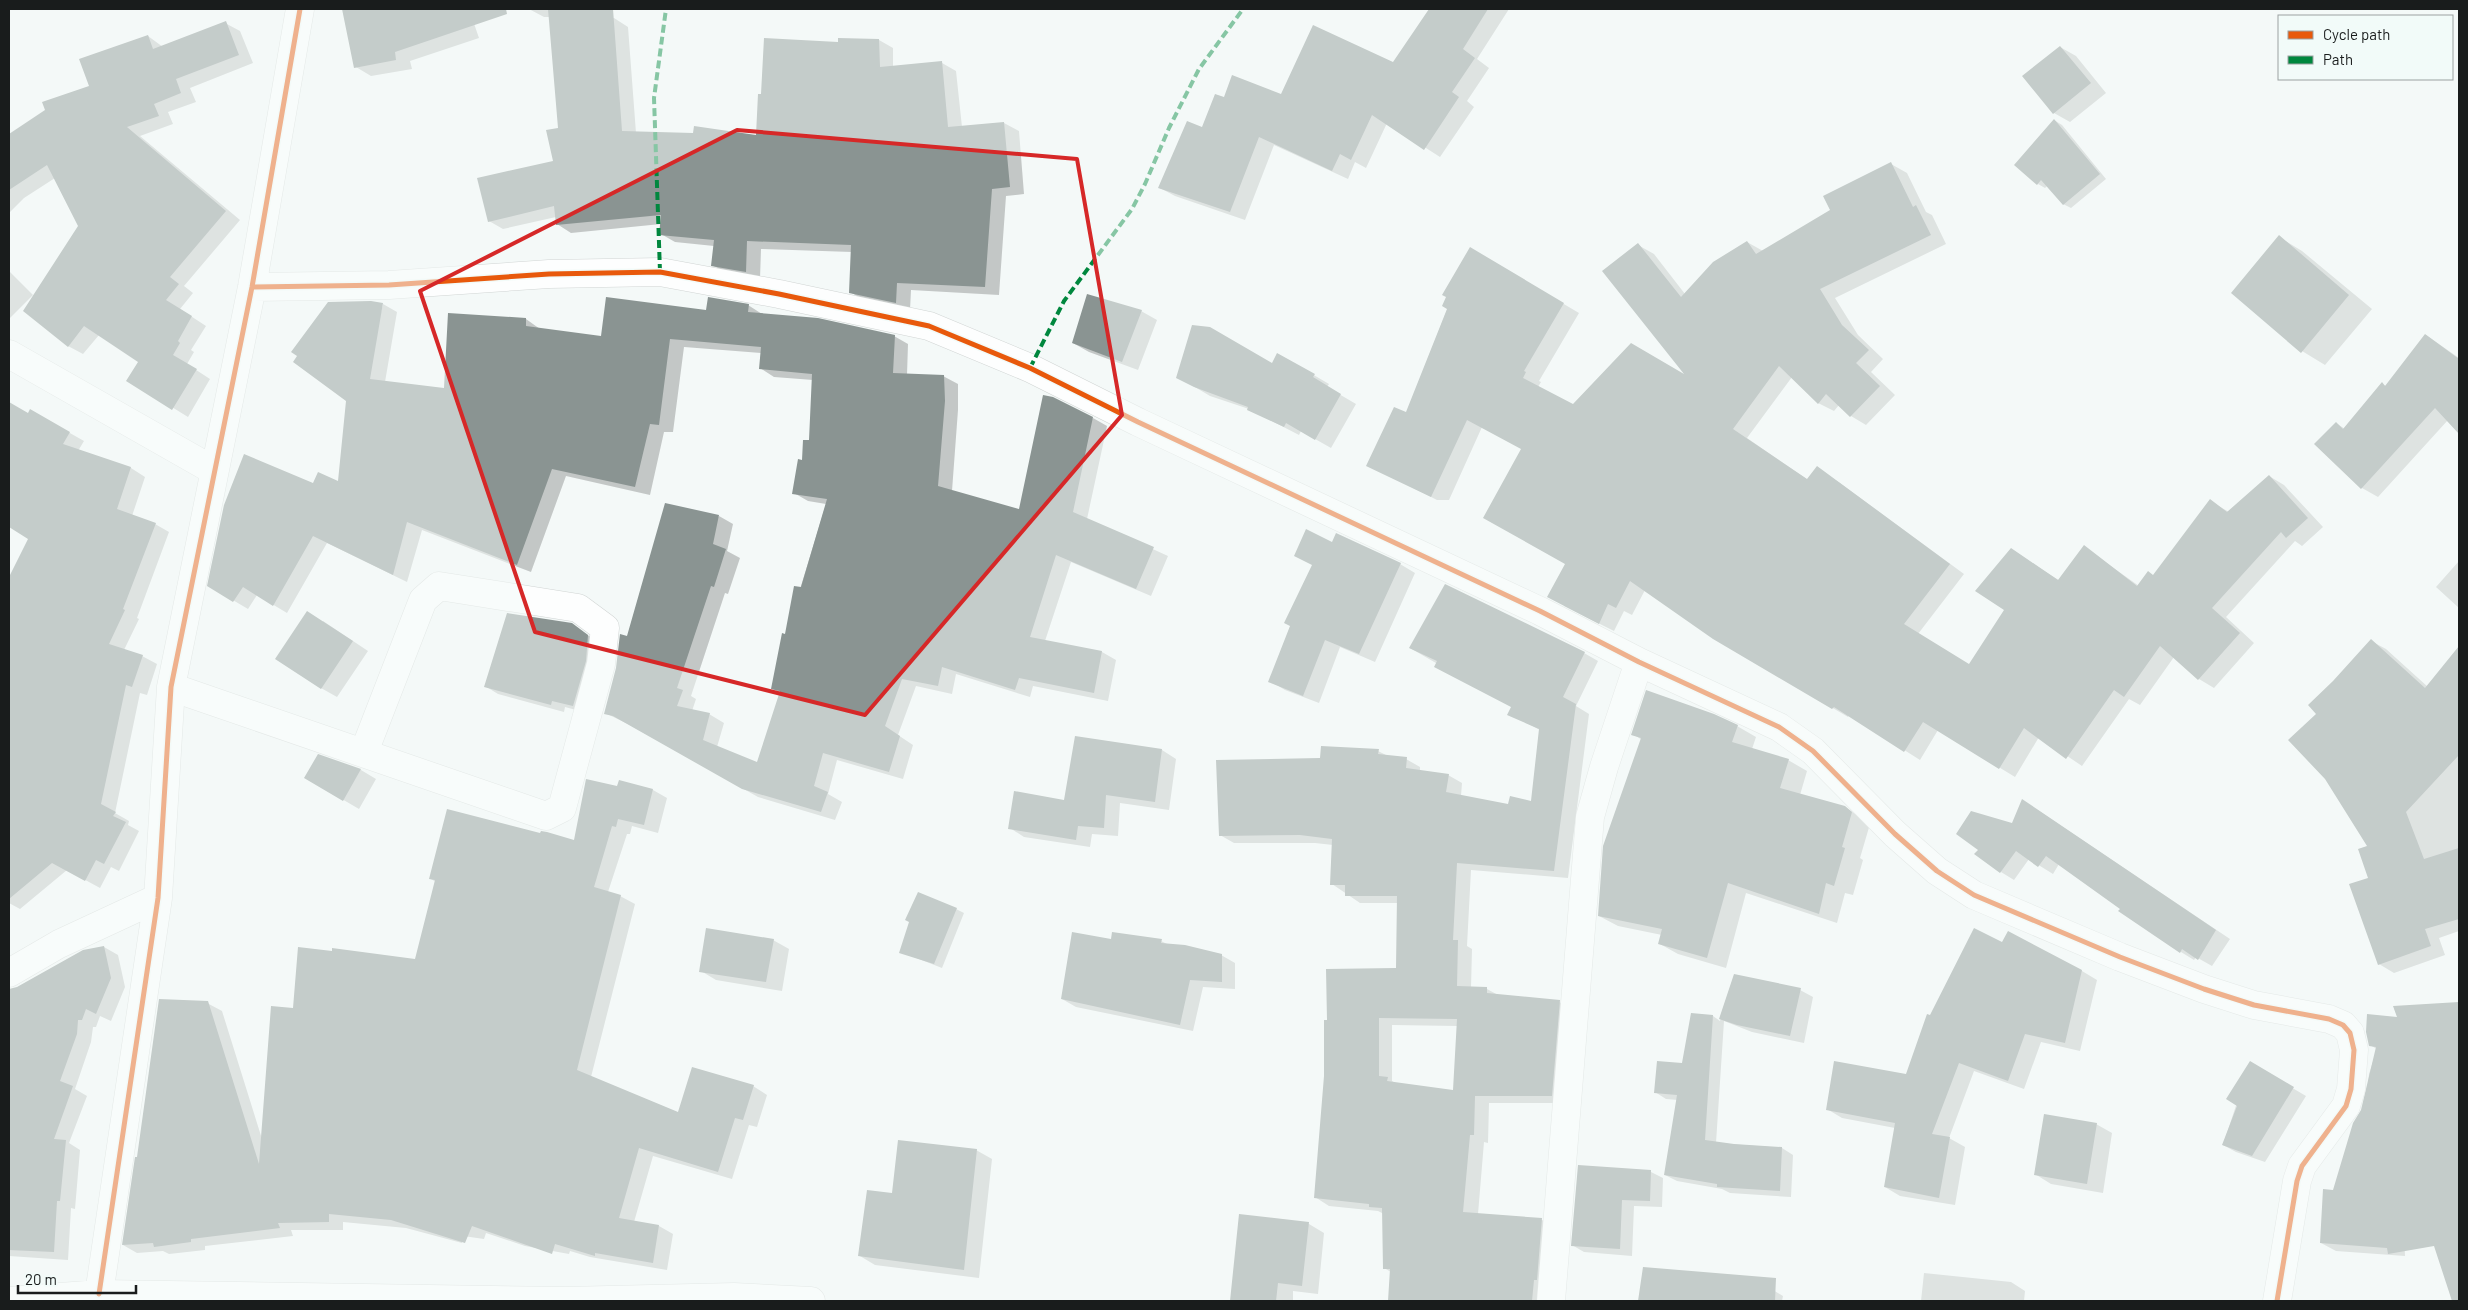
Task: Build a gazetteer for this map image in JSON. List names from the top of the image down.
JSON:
{
  "legend": ["Cycle path", "Path"],
  "scale_bar": "20 m"
}
